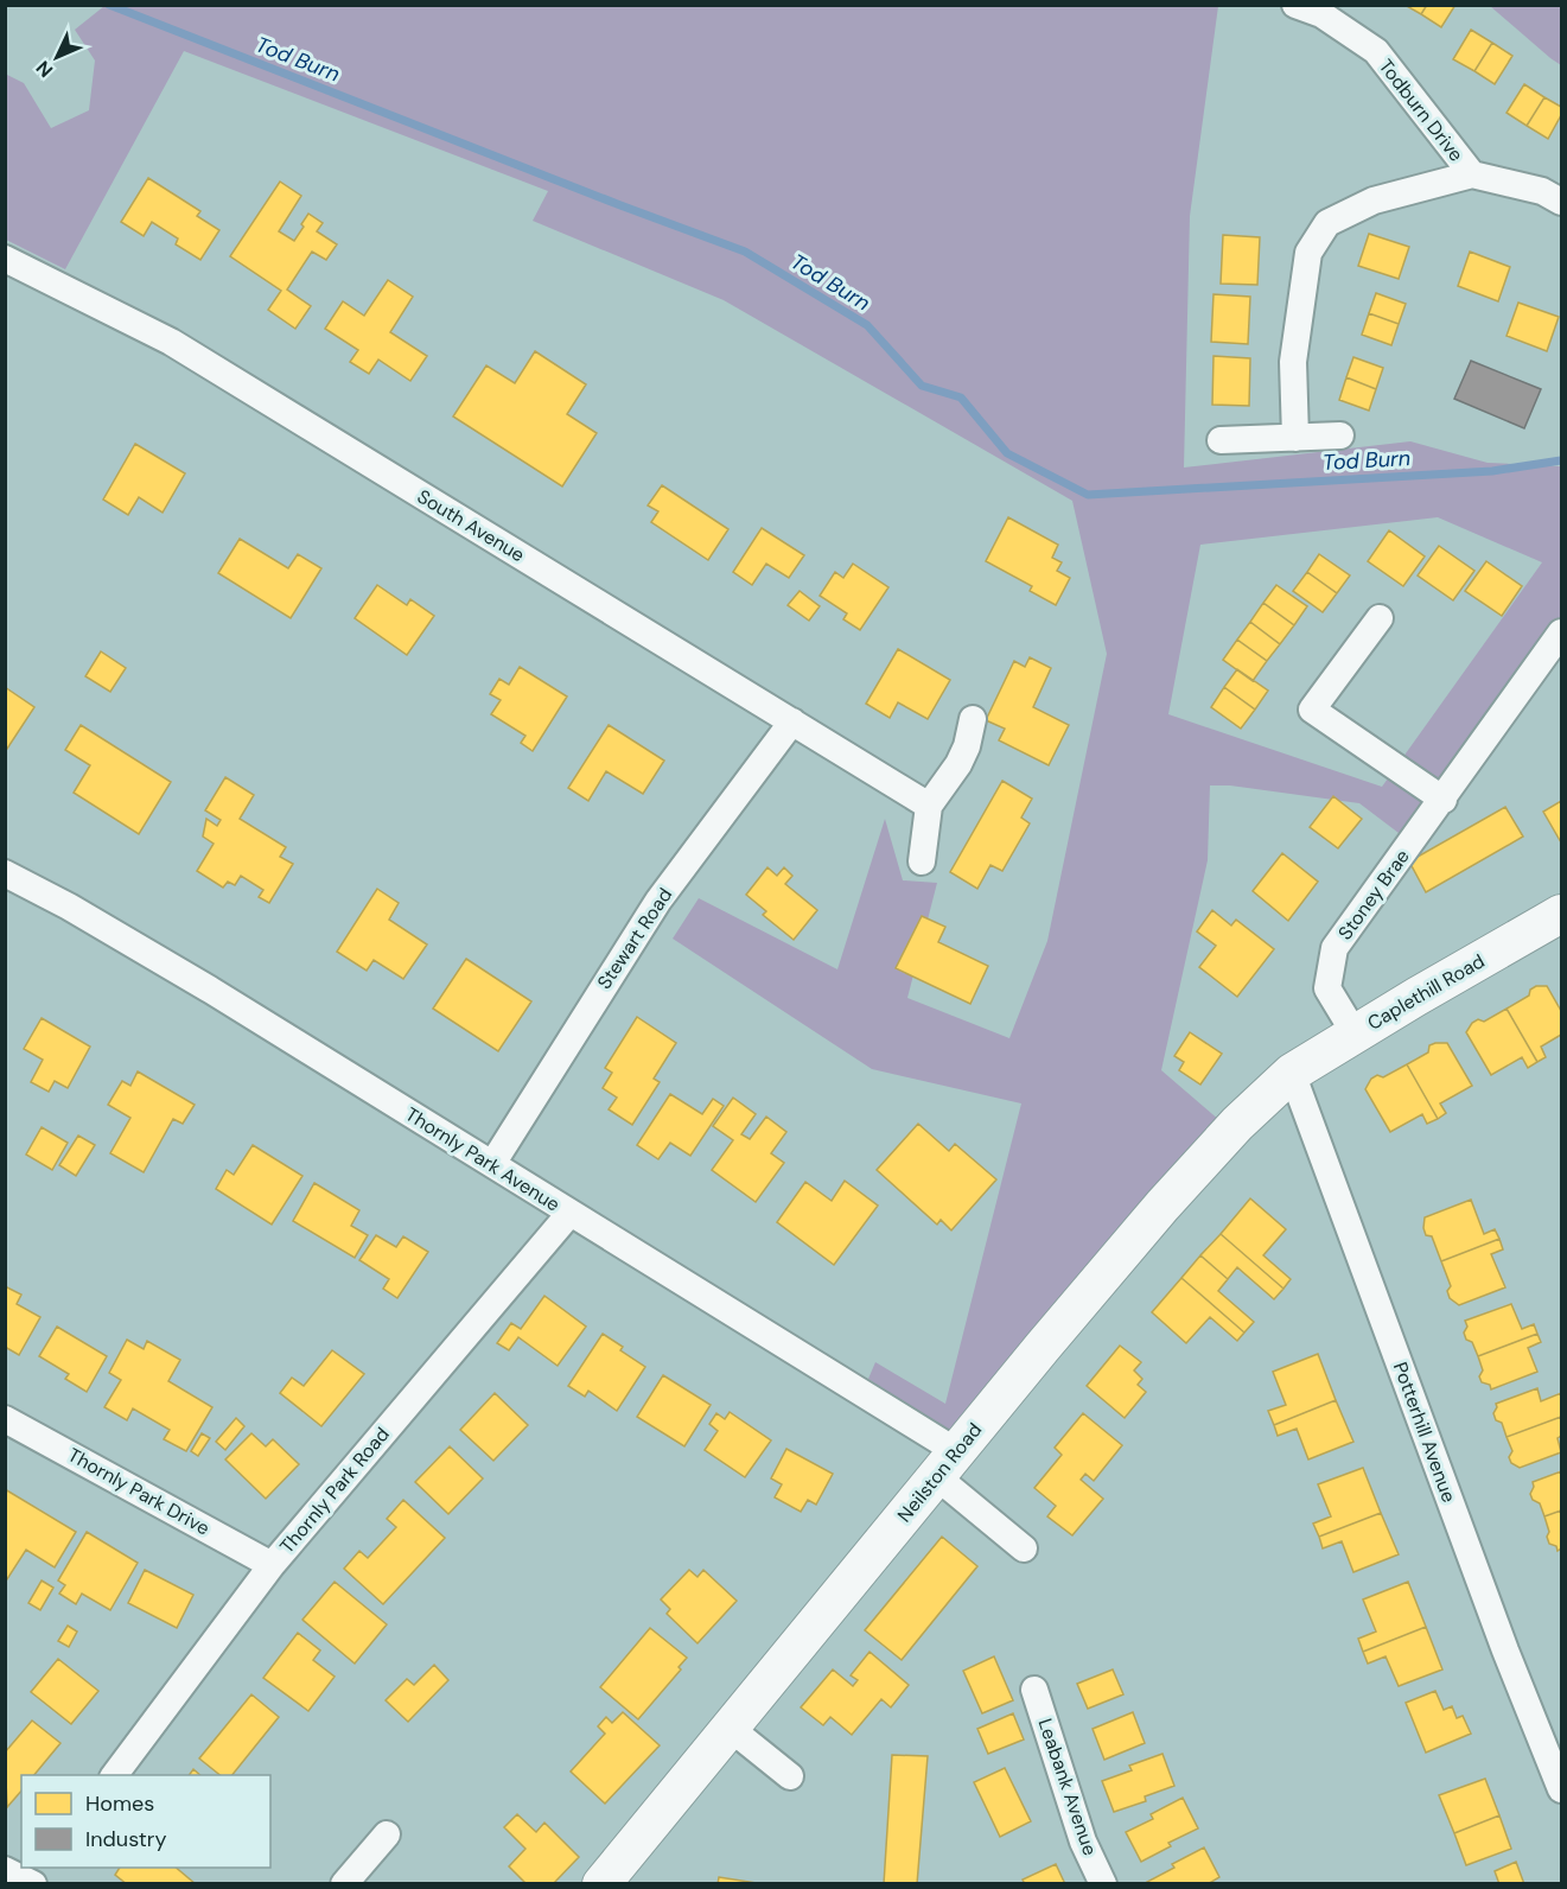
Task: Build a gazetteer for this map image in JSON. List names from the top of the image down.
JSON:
{
  "streets": {
    "main road": ["Caplethill Road", "Neilston Road"],
    "street": [
      "Todburn Drive",
      "South Avenue",
      "Stoney Brae",
      "Stewart Road",
      "Thornly Park Avenue",
      "Potterhill Avenue",
      "Thornly Park Road",
      "Thornly Park Drive",
      "Leabank Avenue"
    ]
  },
  "crossings": [
    ["South Avenue", "Stewart Road"],
    ["Stoney Brae", "Caplethill Road"],
    ["Stewart Road", "Thornly Park Avenue"],
    ["Caplethill Road", "Potterhill Avenue"],
    ["Caplethill Road", "Neilston Road"],
    ["Thornly Park Avenue", "Neilston Road"],
    ["Thornly Park Avenue", "Thornly Park Road"],
    ["Potterhill Avenue", "Neilston Road"],
    ["Thornly Park Road", "Thornly Park Drive"]
  ],
  "water": ["Tod Burn"],
  "legend": ["Homes", "Industry"],
  "north": "bottom left"
}
